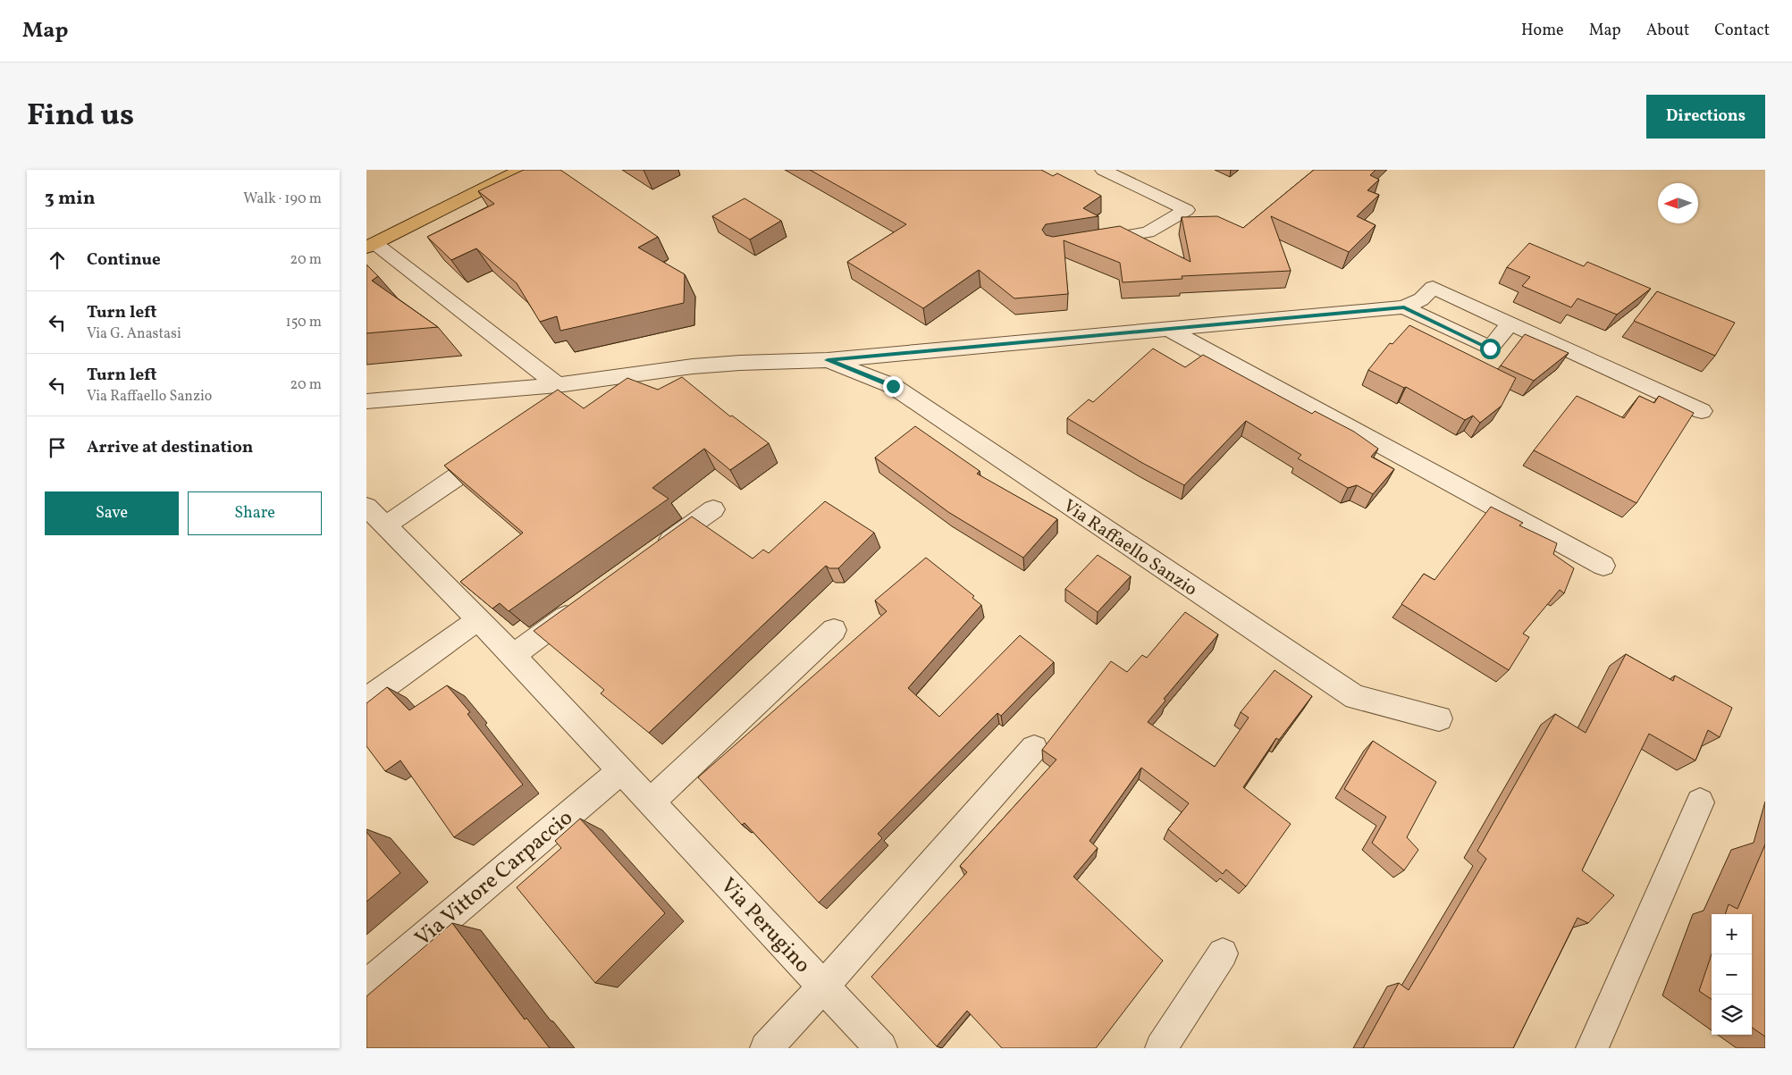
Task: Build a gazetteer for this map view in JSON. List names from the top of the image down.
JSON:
{
  "streets": {
    "street": ["Via Raffaello Sanzio", "Via Vittore Carpaccio", "Via Perugino"]
  },
  "crossings": [
    ["Via Vittore Carpaccio", "Via Perugino"]
  ],
  "north": "left",
  "page": {
    "header": "Map",
    "nav": [
      "Home",
      "Map",
      "About",
      "Contact"
    ],
    "title": "Find us",
    "buttons": [
      "Directions",
      ["Save", "Share"]
    ],
    "heading": ["3 min", "Walk · 190 m"],
    "list": [
      ["Continue", "20 m"],
      ["Turn left", "Via G. Anastasi", "150 m"],
      ["Turn left", "Via Raffaello Sanzio", "20 m"],
      "Arrive at destination"
    ],
    "map_buttons": ["+", "−"]
  }
}
